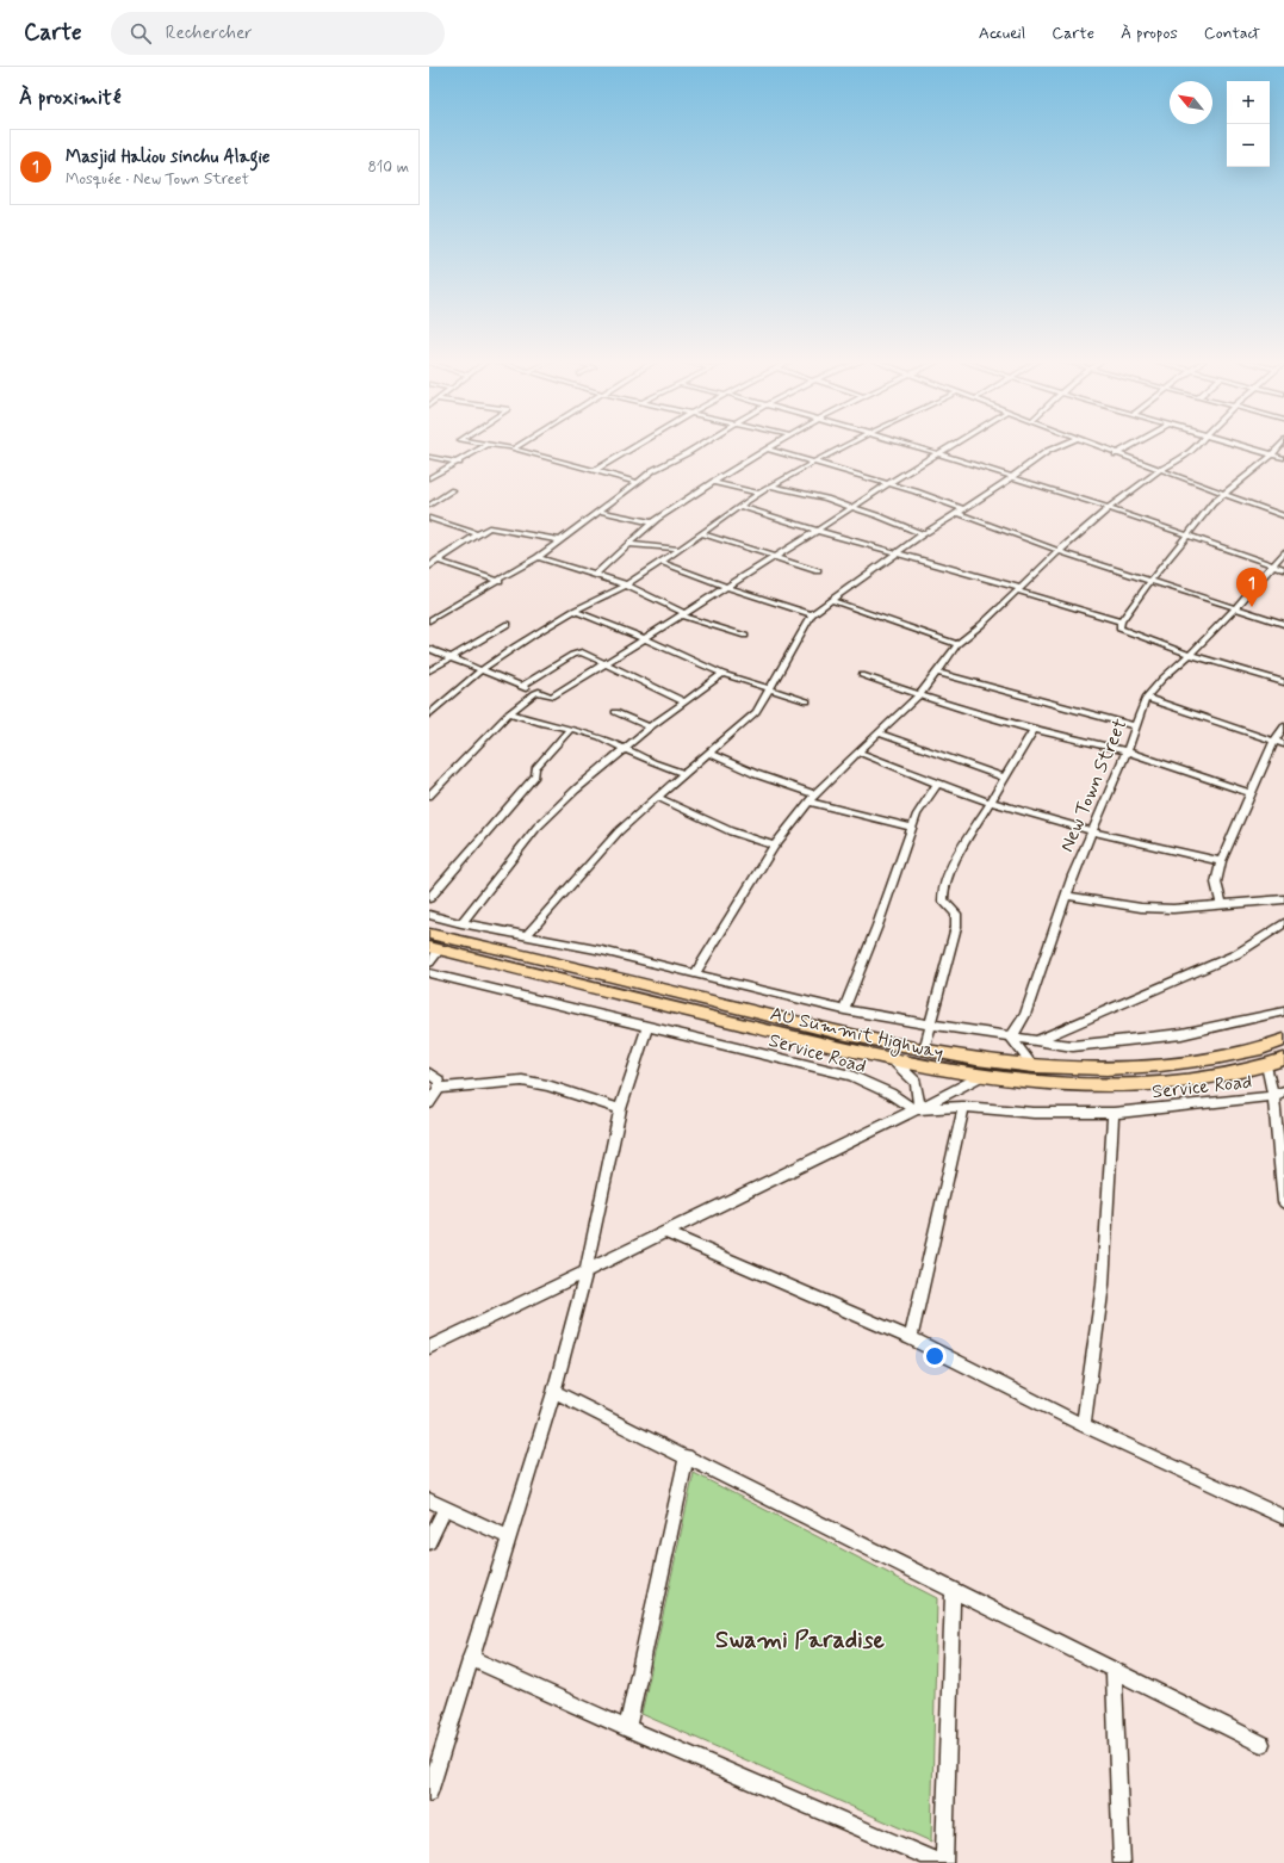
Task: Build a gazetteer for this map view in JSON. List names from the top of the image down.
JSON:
{
  "streets": {
    "main road": ["AU Summit Highway"],
    "street": ["New Town Street", "Service Road"]
  },
  "districts": ["Swami Paradise"],
  "north": "top left",
  "page": {
    "header": "Carte",
    "search": "Rechercher",
    "nav": [
      "Accueil",
      "Carte",
      "À propos",
      "Contact"
    ],
    "heading": "À proximité",
    "map_buttons": ["+", "−"],
    "list": [
      {
        "mark": "1",
        "name": "Masjid Haliou sinchu Alagie",
        "note": "Mosquée · New Town Street",
        "value": "810 m"
      }
    ],
    "pins": "1"
  }
}
